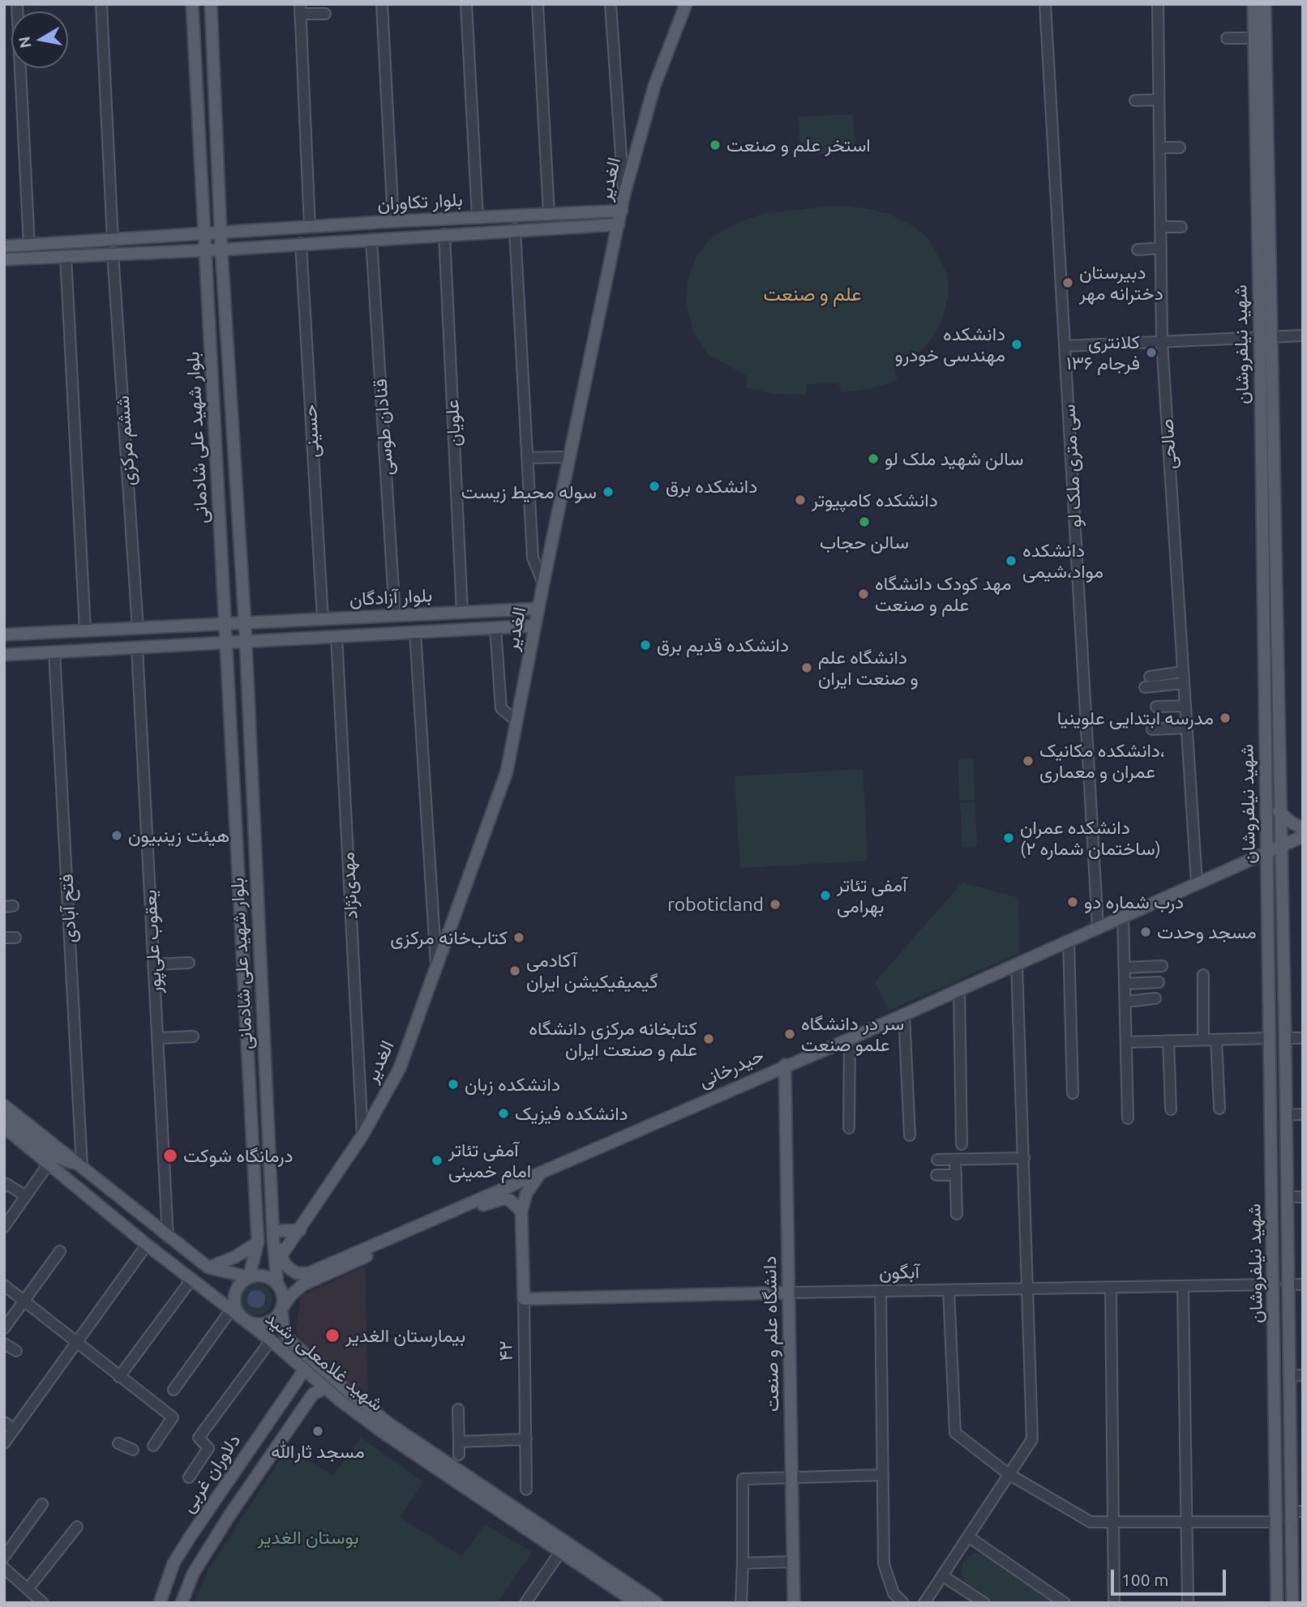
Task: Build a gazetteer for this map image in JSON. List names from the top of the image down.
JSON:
{
  "streets": {
    "main road": [
      "الغدیر",
      "بلوار تکاوران",
      "شهید نیلفروشان",
      "بلوار شهید علی شادمانی",
      "بلوار آزادگان",
      "حیدرخانی",
      "آبگون",
      "دانشگاه علم و صنعت",
      "۴۲",
      "شهید غلامعلی رشید",
      "دلاوران غربی"
    ],
    "street": [
      "علویان",
      "قنادان طوسی",
      "حسینی",
      "ششم مرکزی",
      "صالحی",
      "سی متری ملک لو",
      "مهدی‌نژاد",
      "فتح آبادی",
      "یعقوب علی‌پور"
    ]
  },
  "crossings": [
    ["الغدیر", "بلوار تکاوران"],
    ["الغدیر", "بلوار شهید علی شادمانی"],
    ["الغدیر", "بلوار آزادگان"],
    ["الغدیر", "مهدی‌نژاد"],
    ["الغدیر", "حیدرخانی"],
    ["بلوار تکاوران", "علویان"],
    ["بلوار تکاوران", "قنادان طوسی"],
    ["بلوار تکاوران", "حسینی"],
    ["بلوار تکاوران", "بلوار شهید علی شادمانی"],
    ["شهید نیلفروشان", "حیدرخانی"],
    ["شهید نیلفروشان", "آبگون"],
    ["علویان", "بلوار آزادگان"],
    ["قنادان طوسی", "بلوار آزادگان"],
    ["حسینی", "بلوار آزادگان"],
    ["بلوار شهید علی شادمانی", "بلوار آزادگان"],
    ["بلوار شهید علی شادمانی", "حیدرخانی"],
    ["بلوار شهید علی شادمانی", "شهید غلامعلی رشید"],
    ["صالحی", "حیدرخانی"],
    ["سی متری ملک لو", "حیدرخانی"],
    ["بلوار آزادگان", "مهدی‌نژاد"],
    ["حیدرخانی", "دانشگاه علم و صنعت"],
    ["آبگون", "دانشگاه علم و صنعت"],
    ["آبگون", "۴۲"],
    ["شهید غلامعلی رشید", "دلاوران غربی"]
  ],
  "districts": ["علم و صنعت"],
  "parks": ["بوستان الغدیر"],
  "places": [
    "استخر علم و صنعت",
    "دبیرستان دخترانه مهر",
    "دانشکده مهندسی خودرو",
    "کلانتری ۱۳۶ فرجام",
    "سالن شهید ملک لو",
    "دانشکده برق",
    "سوله محیط زیست",
    "دانشکده کامپیوتر",
    "سالن حجاب",
    "دانشکده مواد،شیمی",
    "مهد کودک دانشگاه علم و صنعت",
    "دانشکده قدیم برق",
    "دانشگاه علم و صنعت ایران",
    "مدرسه ابتدایی علوینیا",
    "دانشکده مکانیک، عمران و معماری",
    "هیئت زینبیون",
    "دانشکده عمران (ساختمان شماره ۲)",
    "آمفی تئاتر بهرامی",
    "درب شماره دو",
    "roboticland",
    "مسجد وحدت",
    "کتاب‌خانه مرکزی",
    "آکادمی گیمیفیکیشن ایران",
    "سر در دانشگاه علمو صنعت",
    "کتابخانه مرکزی دانشگاه علم و صنعت ایران",
    "دانشکده زبان",
    "دانشکده فیزیک",
    "درمانگاه شوکت",
    "آمفی تئاتر امام خمینی",
    "بیمارستان الغدیر",
    "مسجد ثارالله"
  ],
  "scale_bar": "100 m",
  "north": "left"
}
